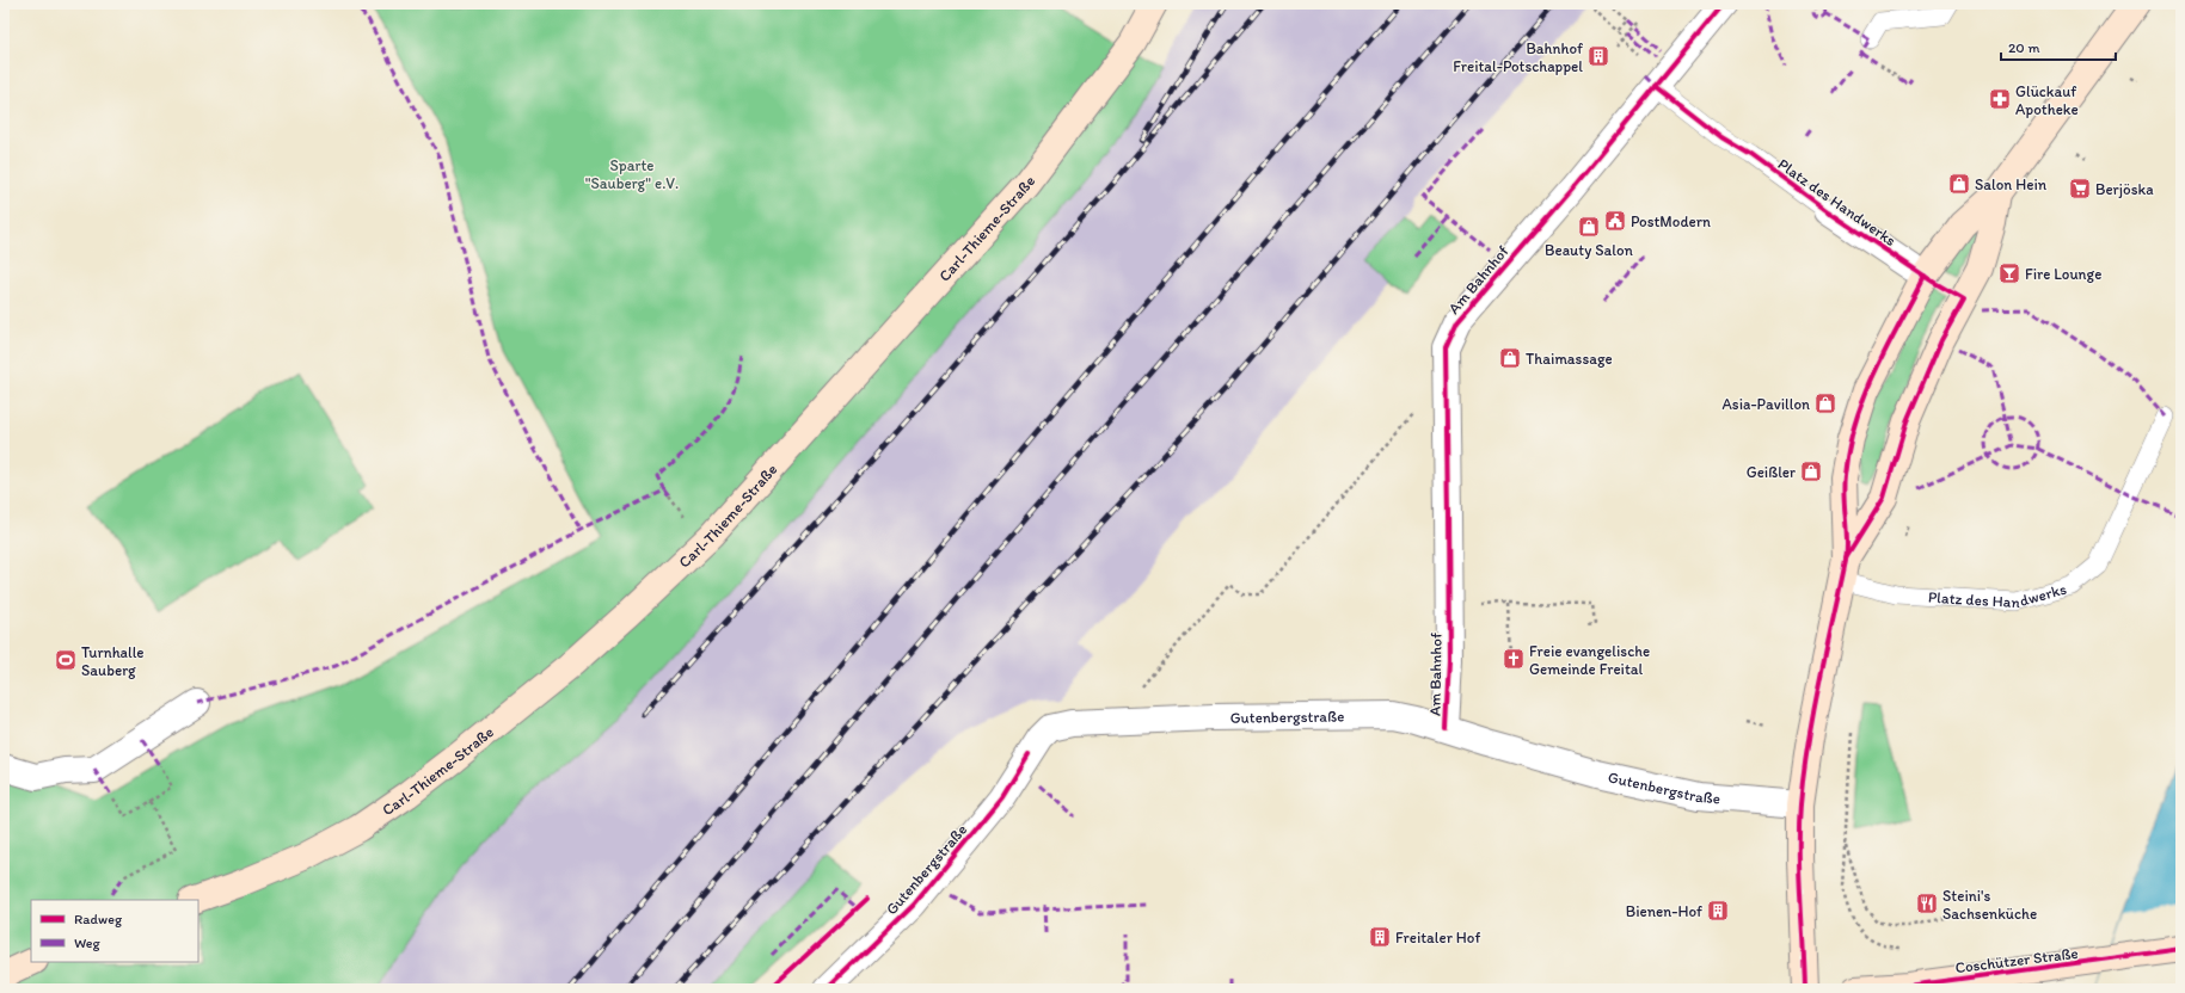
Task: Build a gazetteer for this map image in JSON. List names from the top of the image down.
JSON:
{
  "streets": {
    "street": [
      "Platz des Handwerks",
      "Carl-Thieme-Straße",
      "Am Bahnhof",
      "Gutenbergstraße",
      "Coschützer Straße"
    ]
  },
  "crossings": [
    ["Platz des Handwerks", "Am Bahnhof"],
    ["Am Bahnhof", "Gutenbergstraße"]
  ],
  "parks": ["Sparte \"Sauberg\" e.V."],
  "places": {
    "building": ["Bahnhof Freital-Potschappel", "Bienen-Hof", "Freitaler Hof"],
    "pharmacy": ["Glückauf Apotheke"],
    "shop": [
      "Salon Hein",
      "Beauty Salon",
      "Thaimassage",
      "Asia-Pavillon",
      "Geißler"
    ],
    "supermarket": ["Berjöska"],
    "public building": ["PostModern"],
    "bar": ["Fire Lounge"],
    "church": ["Freie evangelische Gemeinde Freital"],
    "sports": ["Turnhalle Sauberg"],
    "restaurant": ["Steini's Sachsenküche"]
  },
  "legend": ["Radweg", "Weg"],
  "scale_bar": "20 m"
}
